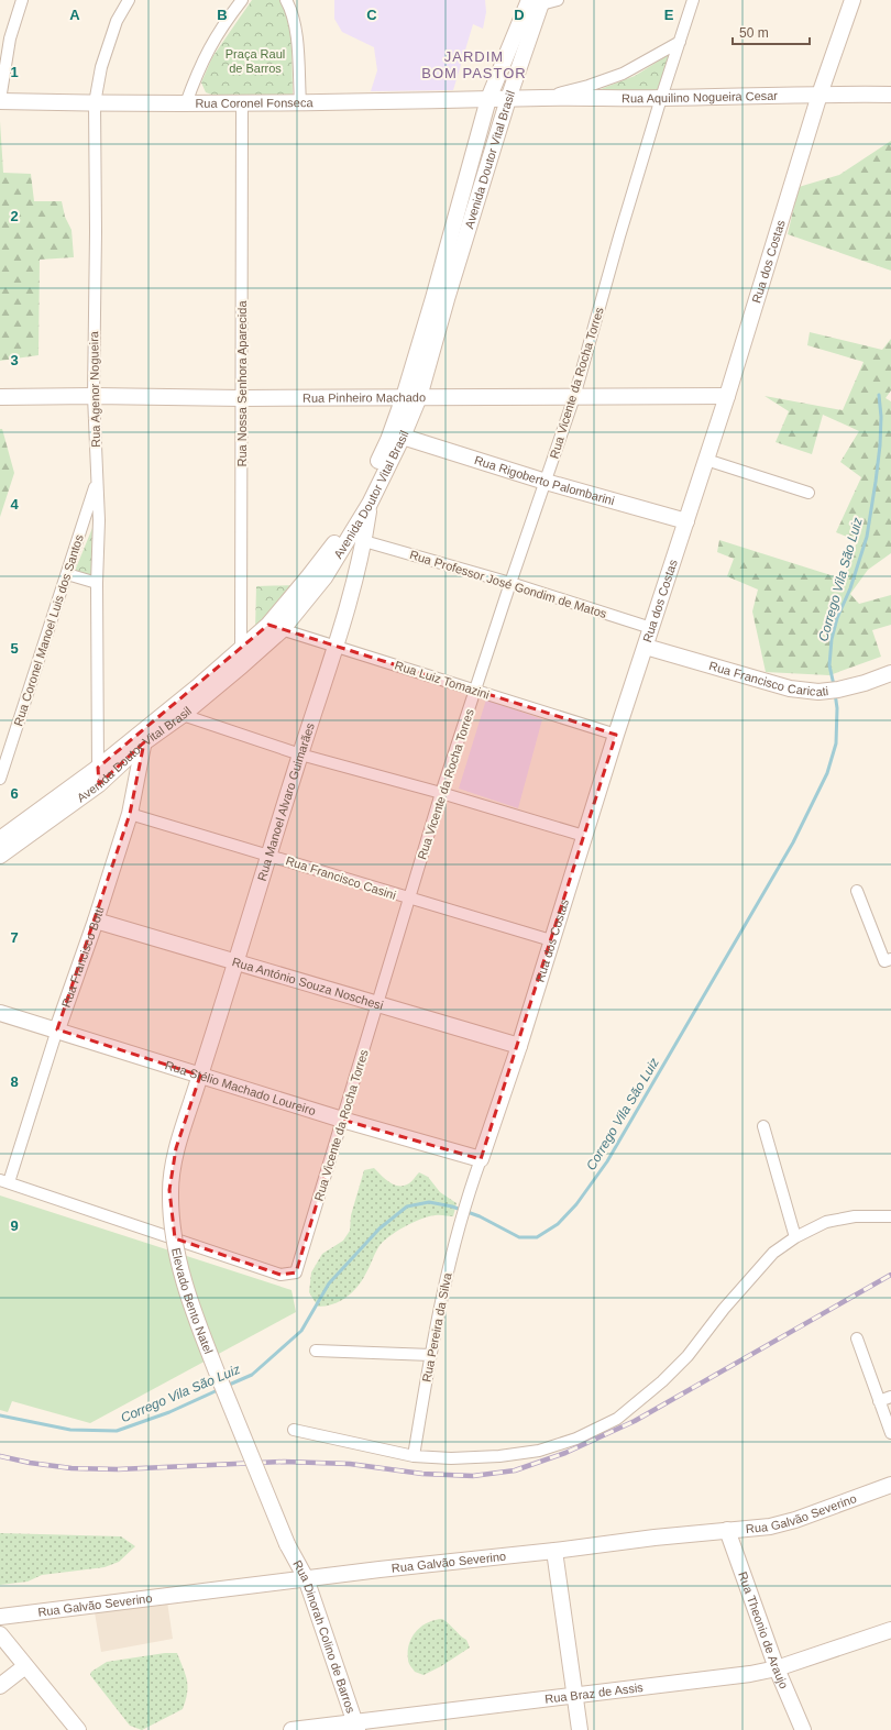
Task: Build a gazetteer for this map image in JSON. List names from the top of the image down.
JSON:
{
  "streets": {
    "street": [
      "Rua Aquilino Nogueira Cesar",
      "Rua Coronel Fonseca",
      "Avenida Doutor Vital Brasil",
      "Rua dos Costas",
      "Rua Vicente da Rocha Torres",
      "Rua Nossa Senhora Aparecida",
      "Rua Agenor Nogueira",
      "Rua Pinheiro Machado",
      "Rua Rigoberto Palombarini",
      "Rua Professor José Gondim de Matos",
      "Rua Coronel Manoel Luis dos Santos",
      "Rua Francisco Caricati",
      "Rua Luiz Tomazini",
      "Rua Manoel Alvaro Guimarães",
      "Rua Francisco Casini",
      "Rua Francisco Botti",
      "Rua António Souza Noschesi",
      "Rua Stélio Machado Loureiro",
      "Elevado Bento Natel",
      "Rua Pereira da Silva",
      "Rua Galvão Severino",
      "Rua Theonio de Araujo",
      "Rua Dinorah Colino de Barros",
      "Rua Braz de Assis"
    ]
  },
  "crossings": [
    ["Rua Aquilino Nogueira Cesar", "Rua Coronel Fonseca"],
    ["Rua Aquilino Nogueira Cesar", "Avenida Doutor Vital Brasil"],
    ["Rua Aquilino Nogueira Cesar", "Rua dos Costas"],
    ["Rua Aquilino Nogueira Cesar", "Rua Vicente da Rocha Torres"],
    ["Rua Coronel Fonseca", "Avenida Doutor Vital Brasil"],
    ["Rua Coronel Fonseca", "Rua Nossa Senhora Aparecida"],
    ["Rua Coronel Fonseca", "Rua Agenor Nogueira"],
    ["Avenida Doutor Vital Brasil", "Rua Nossa Senhora Aparecida"],
    ["Avenida Doutor Vital Brasil", "Rua Agenor Nogueira"],
    ["Avenida Doutor Vital Brasil", "Rua Pinheiro Machado"],
    ["Avenida Doutor Vital Brasil", "Rua Rigoberto Palombarini"],
    ["Avenida Doutor Vital Brasil", "Rua Luiz Tomazini"],
    ["Avenida Doutor Vital Brasil", "Rua Manoel Alvaro Guimarães"],
    ["Avenida Doutor Vital Brasil", "Rua Francisco Botti"],
    ["Rua dos Costas", "Rua Pinheiro Machado"],
    ["Rua dos Costas", "Rua Rigoberto Palombarini"],
    ["Rua dos Costas", "Rua Professor José Gondim de Matos"],
    ["Rua dos Costas", "Rua Francisco Caricati"],
    ["Rua dos Costas", "Rua Luiz Tomazini"],
    ["Rua dos Costas", "Rua Francisco Casini"],
    ["Rua dos Costas", "Rua António Souza Noschesi"],
    ["Rua dos Costas", "Rua Stélio Machado Loureiro"],
    ["Rua dos Costas", "Rua Pereira da Silva"],
    ["Rua Vicente da Rocha Torres", "Rua Pinheiro Machado"],
    ["Rua Vicente da Rocha Torres", "Rua Rigoberto Palombarini"],
    ["Rua Vicente da Rocha Torres", "Rua Professor José Gondim de Matos"],
    ["Rua Vicente da Rocha Torres", "Rua Luiz Tomazini"],
    ["Rua Vicente da Rocha Torres", "Rua Francisco Casini"],
    ["Rua Vicente da Rocha Torres", "Rua Francisco Botti"],
    ["Rua Vicente da Rocha Torres", "Rua António Souza Noschesi"],
    ["Rua Vicente da Rocha Torres", "Rua Stélio Machado Loureiro"],
    ["Rua Nossa Senhora Aparecida", "Rua Pinheiro Machado"],
    ["Rua Agenor Nogueira", "Rua Pinheiro Machado"],
    ["Rua Agenor Nogueira", "Rua Coronel Manoel Luis dos Santos"],
    ["Rua Professor José Gondim de Matos", "Rua Manoel Alvaro Guimarães"],
    ["Rua Luiz Tomazini", "Rua Manoel Alvaro Guimarães"],
    ["Rua Manoel Alvaro Guimarães", "Rua Francisco Casini"],
    ["Rua Manoel Alvaro Guimarães", "Rua António Souza Noschesi"],
    ["Rua Manoel Alvaro Guimarães", "Rua Stélio Machado Loureiro"],
    ["Rua Manoel Alvaro Guimarães", "Elevado Bento Natel"],
    ["Rua Francisco Casini", "Rua Francisco Botti"],
    ["Rua Francisco Botti", "Rua António Souza Noschesi"],
    ["Rua Francisco Botti", "Rua Stélio Machado Loureiro"],
    ["Elevado Bento Natel", "Rua Dinorah Colino de Barros"],
    ["Rua Galvão Severino", "Rua Theonio de Araujo"],
    ["Rua Galvão Severino", "Rua Dinorah Colino de Barros"],
    ["Rua Theonio de Araujo", "Rua Braz de Assis"],
    ["Rua Dinorah Colino de Barros", "Rua Braz de Assis"]
  ],
  "districts": ["JARDIM BOM PASTOR"],
  "water": ["Corrego Vila São Luiz"],
  "parks": ["Praça Raul de Barros"],
  "scale_bar": "50 m",
  "grid": {
    "columns": [
      "A",
      "B",
      "C",
      "D",
      "E"
    ],
    "rows": [
      "1",
      "2",
      "3",
      "4",
      "5",
      "6",
      "7",
      "8",
      "9"
    ]
  }
}
